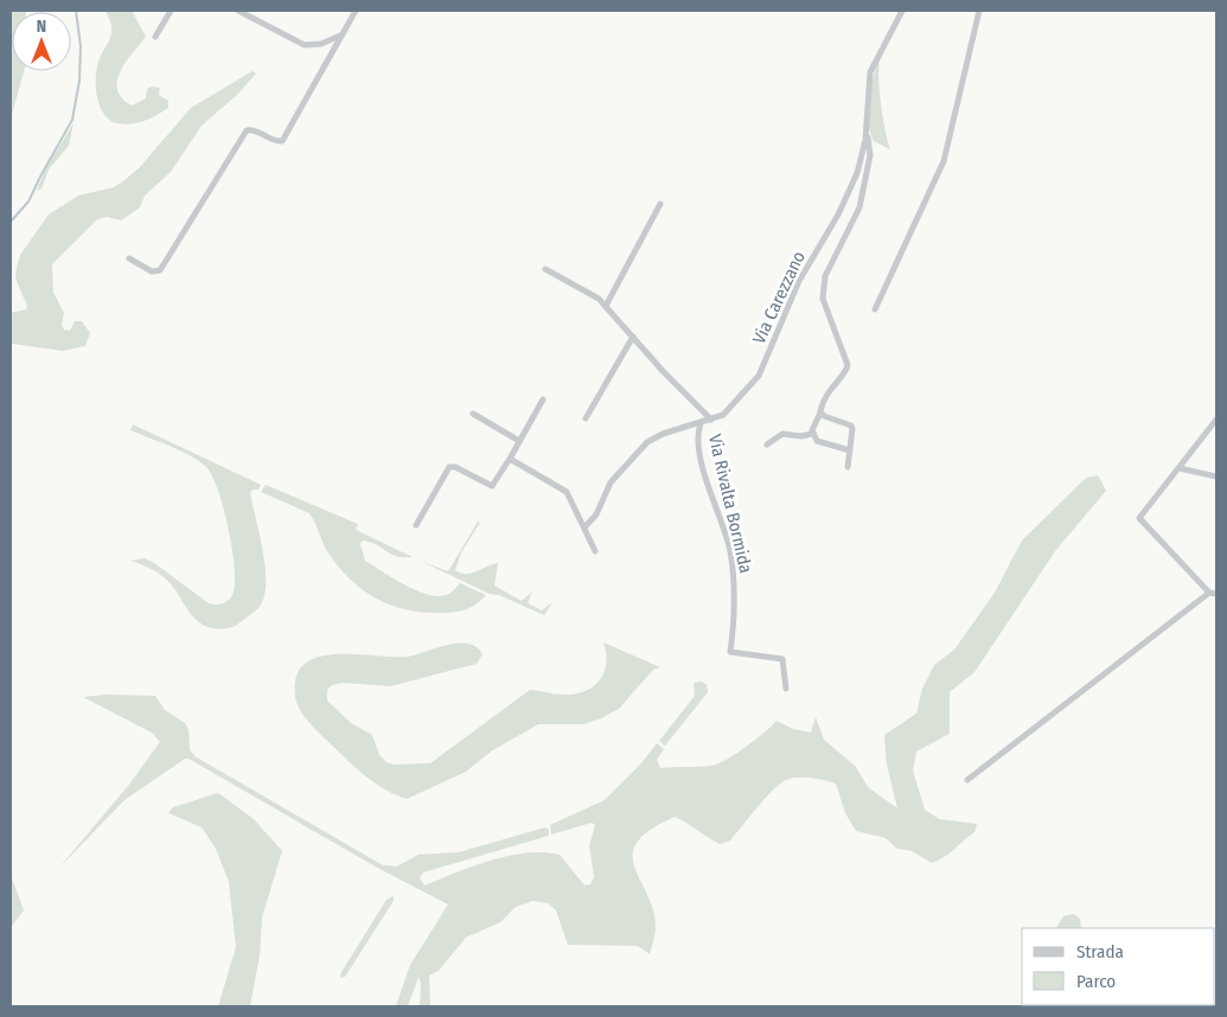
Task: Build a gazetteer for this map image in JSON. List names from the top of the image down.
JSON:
{
  "streets": {
    "street": ["Via Carezzano", "Via Rivalta Bormida"]
  },
  "crossings": [
    ["Via Carezzano", "Via Rivalta Bormida"]
  ],
  "legend": ["Strada", "Parco"],
  "north": "top"
}
